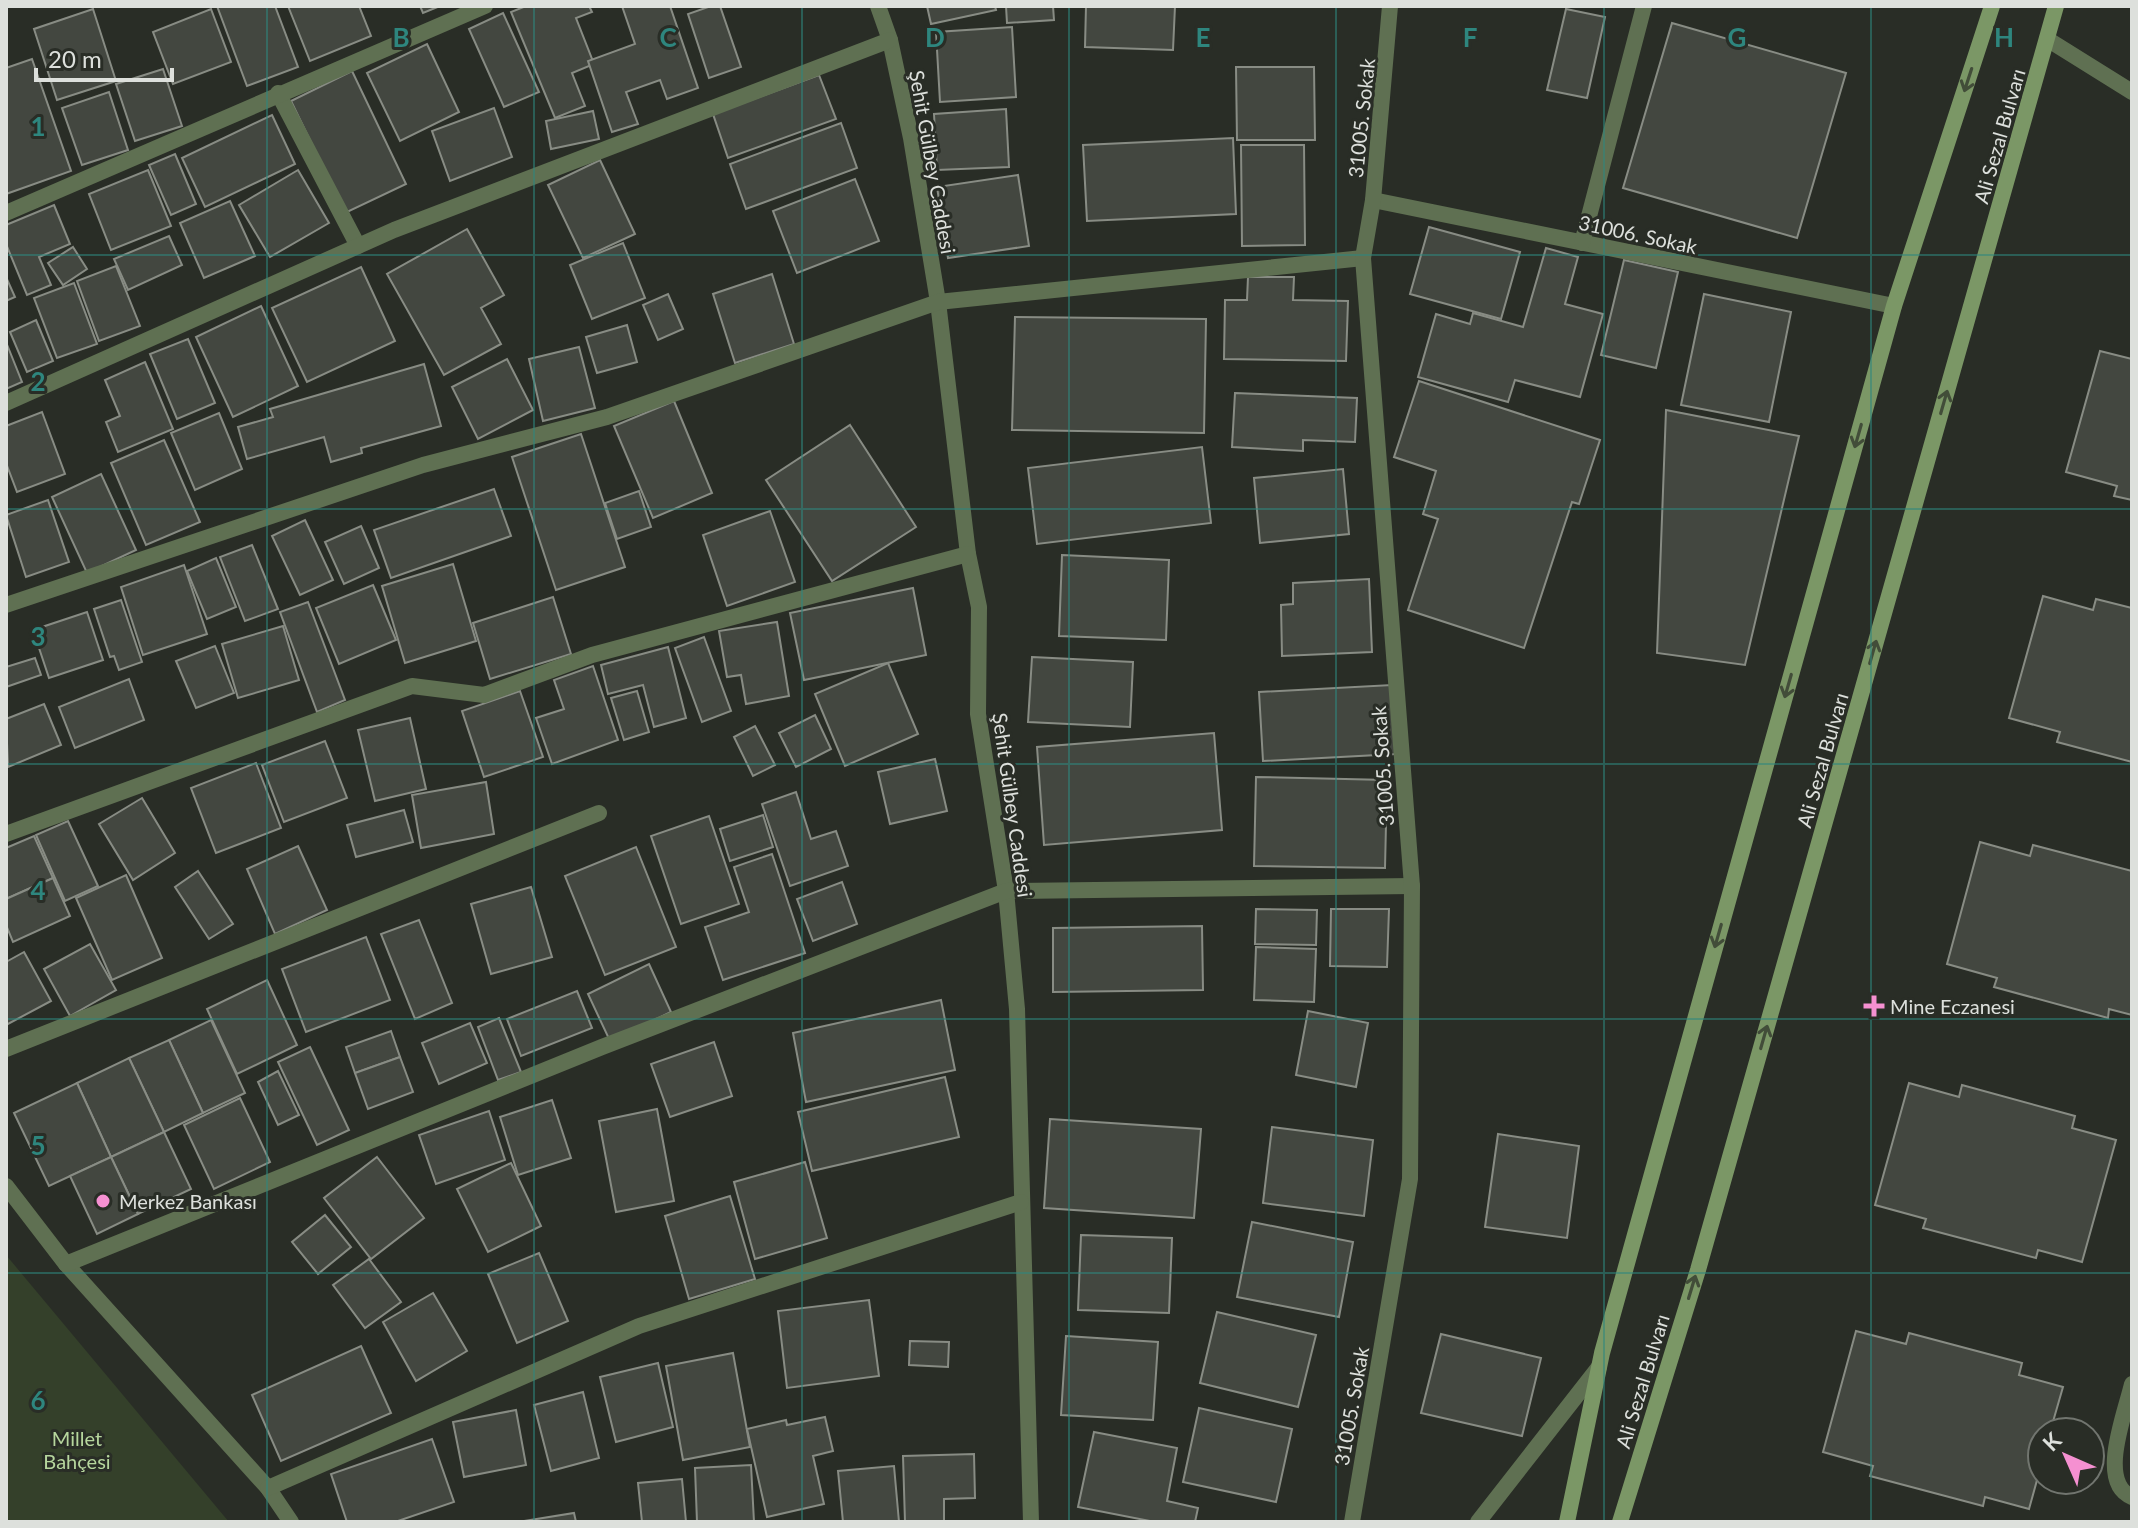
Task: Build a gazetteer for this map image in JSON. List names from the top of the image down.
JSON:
{
  "streets": {
    "main road": ["Ali Sezal Bulvarı"],
    "street": ["31005. Sokak", "Şehit Gülbey Caddesi", "31006. Sokak"]
  },
  "crossings": [
    ["31005. Sokak", "31006. Sokak"],
    ["Ali Sezal Bulvarı", "31006. Sokak"]
  ],
  "parks": ["Millet Bahçesi"],
  "places": {
    "health": ["Mine Eczanesi"],
    "other": ["Merkez Bankası"]
  },
  "scale_bar": "20 m",
  "north": "top left",
  "grid": {
    "columns": [
      "B",
      "C",
      "D",
      "E",
      "F",
      "G",
      "H"
    ],
    "rows": [
      "1",
      "2",
      "3",
      "4",
      "5",
      "6"
    ]
  }
}
